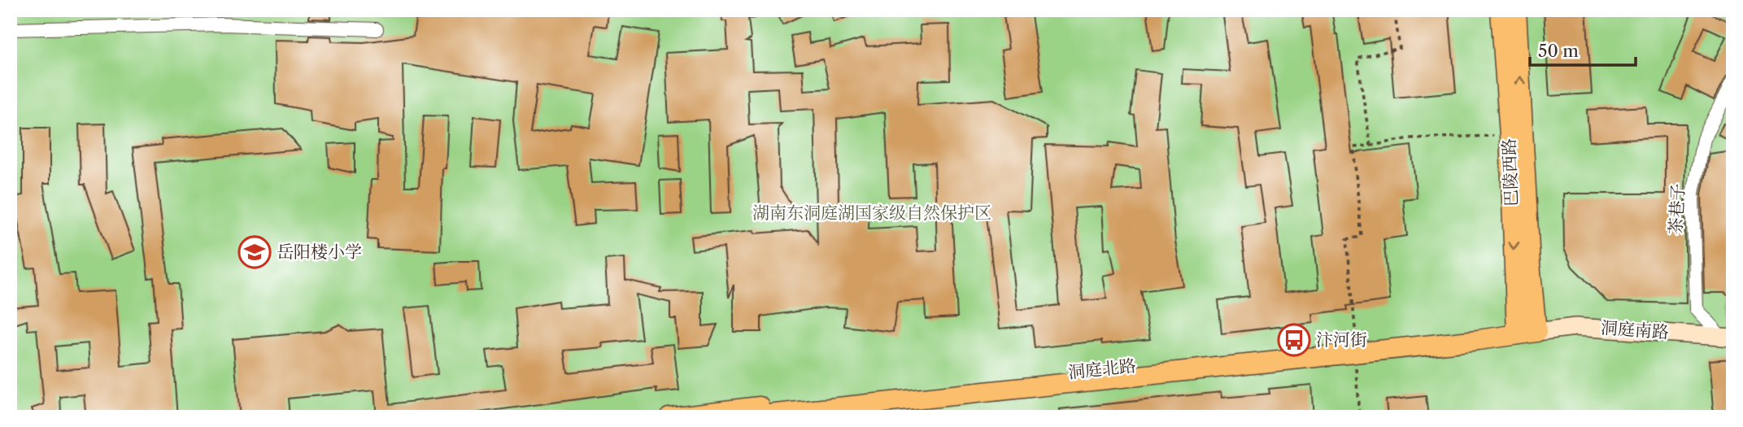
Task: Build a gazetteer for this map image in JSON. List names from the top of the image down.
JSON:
{
  "streets": {
    "main road": ["巴陵西路", "洞庭南路", "洞庭北路"],
    "street": ["茶巷子"]
  },
  "crossings": [
    ["巴陵西路", "洞庭南路"],
    ["巴陵西路", "洞庭北路"],
    ["茶巷子", "洞庭南路"],
    ["洞庭南路", "洞庭北路"]
  ],
  "parks": ["湖南东洞庭湖国家级自然保护区"],
  "places": {
    "school or university": ["岳阳楼小学"],
    "bus stop": ["汴河街"]
  },
  "scale_bar": "50 m"
}
